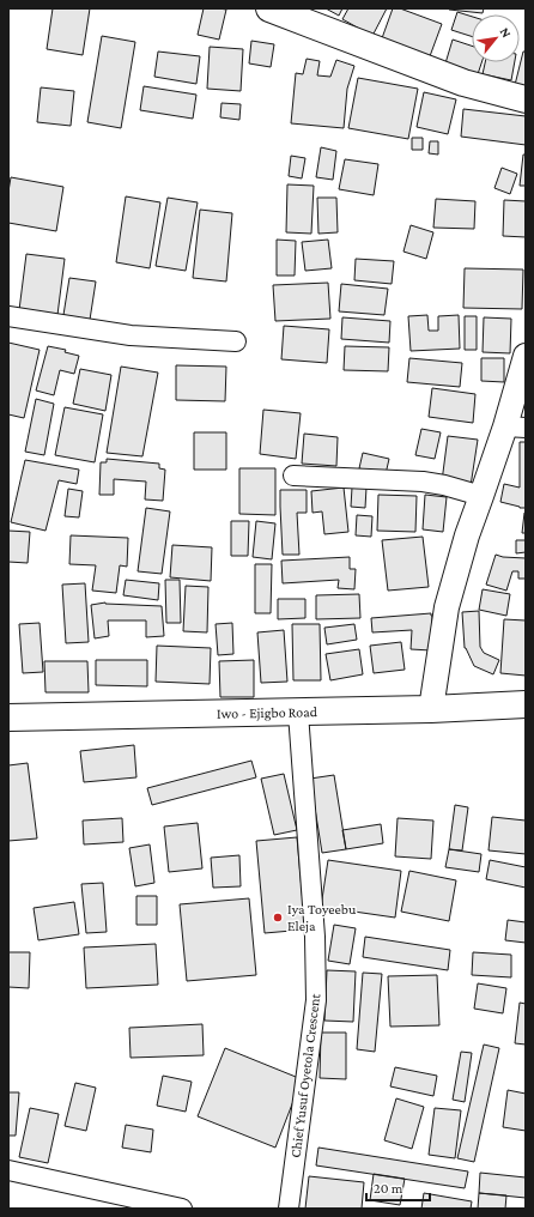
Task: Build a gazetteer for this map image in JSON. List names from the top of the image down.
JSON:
{
  "streets": {
    "main road": ["Iwo - Ejigbo Road"],
    "street": ["Chief Yusuf Oyetola Crescent"]
  },
  "crossings": [
    ["Iwo - Ejigbo Road", "Chief Yusuf Oyetola Crescent"]
  ],
  "places": ["Iya Toyeebu Eleja"],
  "scale_bar": "20 m",
  "north": "top right"
}
